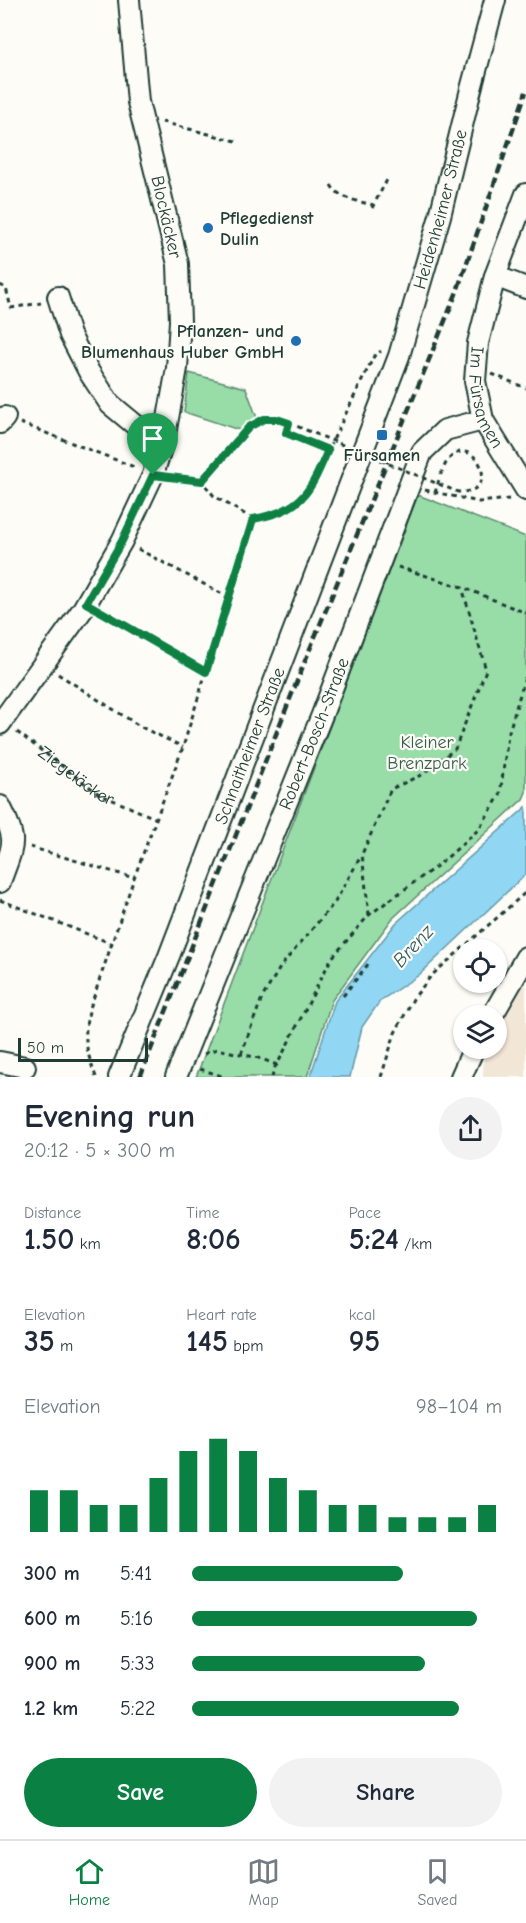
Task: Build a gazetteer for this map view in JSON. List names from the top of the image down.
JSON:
{
  "streets": {
    "street": [
      "Heidenheimer Straße",
      "Blockäcker",
      "Im Fürsamen",
      "Robert-Bosch-Straße",
      "Schnaitheimer Straße"
    ],
    "path": ["Ziegeläcker"]
  },
  "crossings": [
    ["Heidenheimer Straße", "Schnaitheimer Straße"],
    ["Im Fürsamen", "Robert-Bosch-Straße"]
  ],
  "water": ["Brenz"],
  "parks": ["Kleiner Brenzpark"],
  "places": {
    "other": ["Pflegedienst Dulin", "Pflanzen- und Blumenhaus Huber GmbH"],
    "transit": ["Fürsamen"]
  },
  "scale_bar": "50 m",
  "page": {
    "scale": "50 m",
    "heading": ["Evening run", "20:12 · 5 × 300 m"],
    "stats": [
      ["Distance", "1.50 km"],
      ["Time", "8:06"],
      ["Pace", "5:24 /km"],
      ["Elevation", "35 m"],
      ["Heart rate", "145 bpm"],
      ["kcal", "95"]
    ],
    "chart": ["Elevation", "98–104 m"],
    "list": [
      {
        "name": "300 m",
        "note": "5:41"
      },
      {
        "name": "600 m",
        "note": "5:16"
      },
      {
        "name": "900 m",
        "note": "5:33"
      },
      {
        "name": "1.2 km",
        "note": "5:22"
      }
    ],
    "buttons": ["Save", "Share"],
    "tabs": ["Home", "Map", "Saved"]
  }
}
